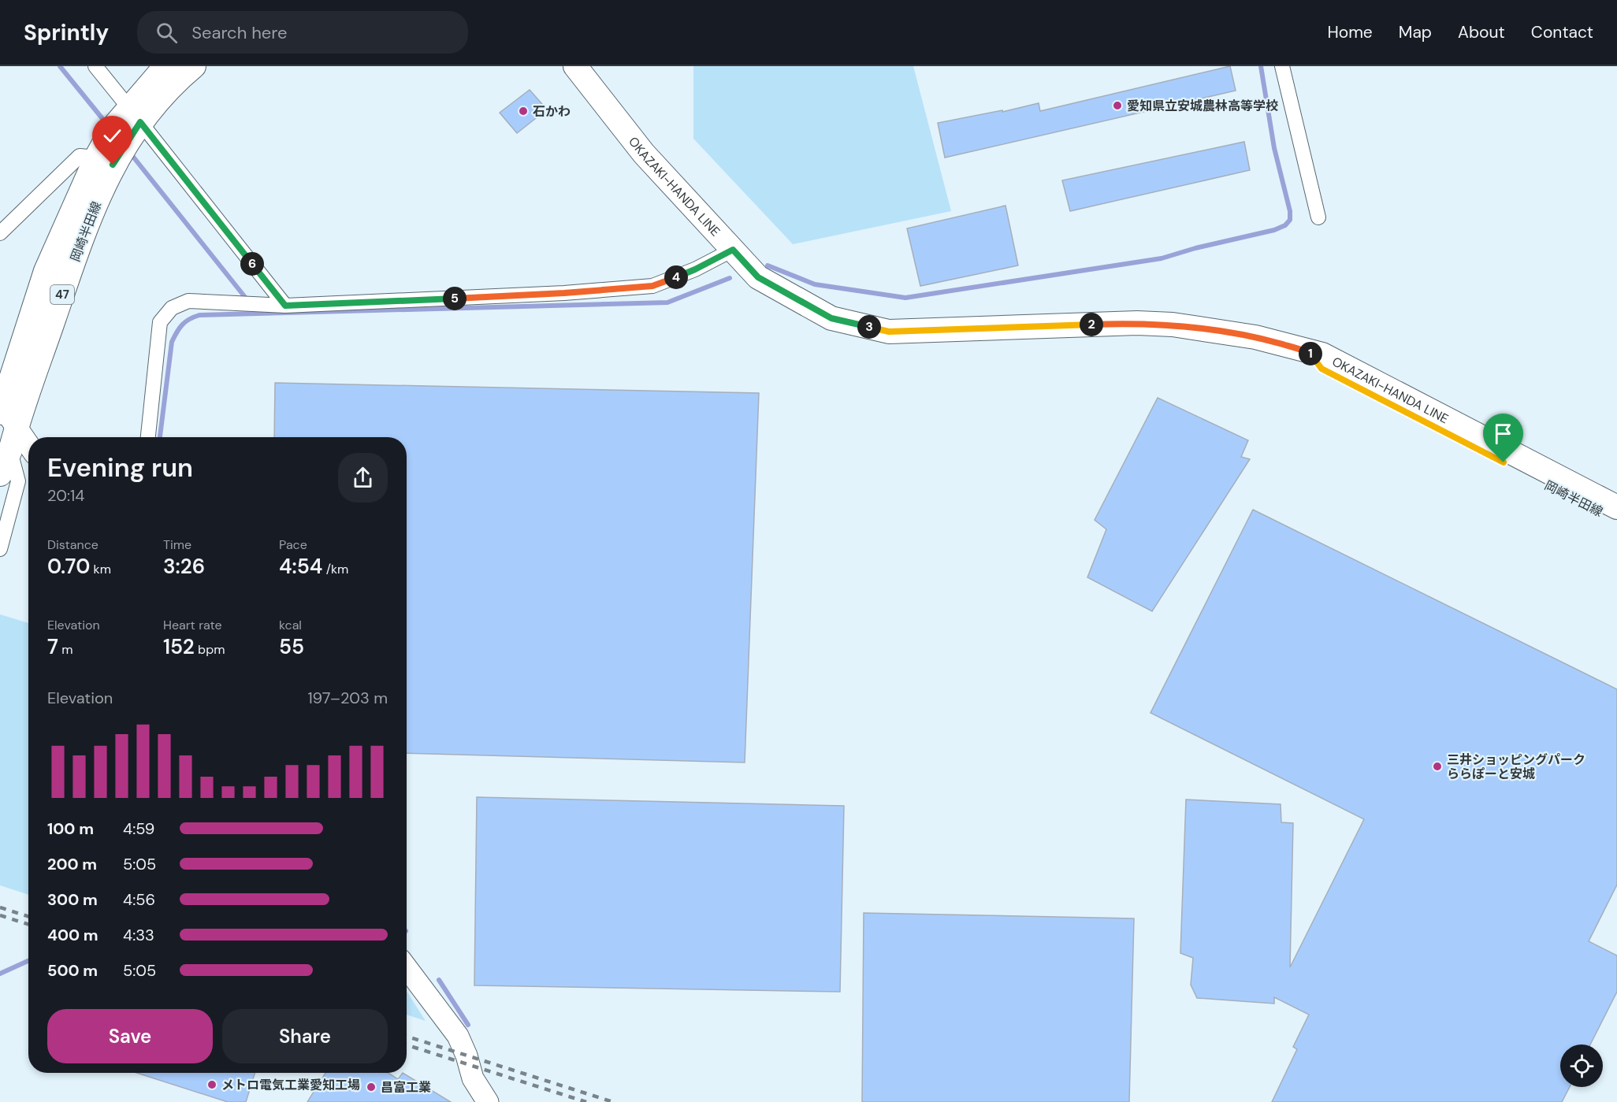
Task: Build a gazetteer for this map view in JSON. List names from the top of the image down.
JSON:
{
  "streets": {
    "main road": ["OKAZAKI-HANDA LINE", "岡崎半田線", "47"]
  },
  "crossings": [
    ["OKAZAKI-HANDA LINE", "岡崎半田線"]
  ],
  "places": [
    "愛知県立安城農林高等学校",
    "石かわ",
    "三井ショッピングパーク ららぽーと安城",
    "メトロ電気工業愛知工場",
    "昌富工業"
  ],
  "page": {
    "header": "Sprintly",
    "search": "Search here",
    "nav": [
      "Home",
      "Map",
      "About",
      "Contact"
    ],
    "pins": [
      "6",
      "4",
      "5",
      "2",
      "3",
      "1"
    ],
    "heading": ["Evening run", "20:14"],
    "stats": [
      ["Distance", "0.70 km"],
      ["Time", "3:26"],
      ["Pace", "4:54 /km"],
      ["Elevation", "7 m"],
      ["Heart rate", "152 bpm"],
      ["kcal", "55"]
    ],
    "chart": ["Elevation", "197–203 m"],
    "list": [
      {
        "name": "100 m",
        "note": "4:59"
      },
      {
        "name": "200 m",
        "note": "5:05"
      },
      {
        "name": "300 m",
        "note": "4:56"
      },
      {
        "name": "400 m",
        "note": "4:33"
      },
      {
        "name": "500 m",
        "note": "5:05"
      }
    ],
    "buttons": ["Save", "Share"]
  }
}
